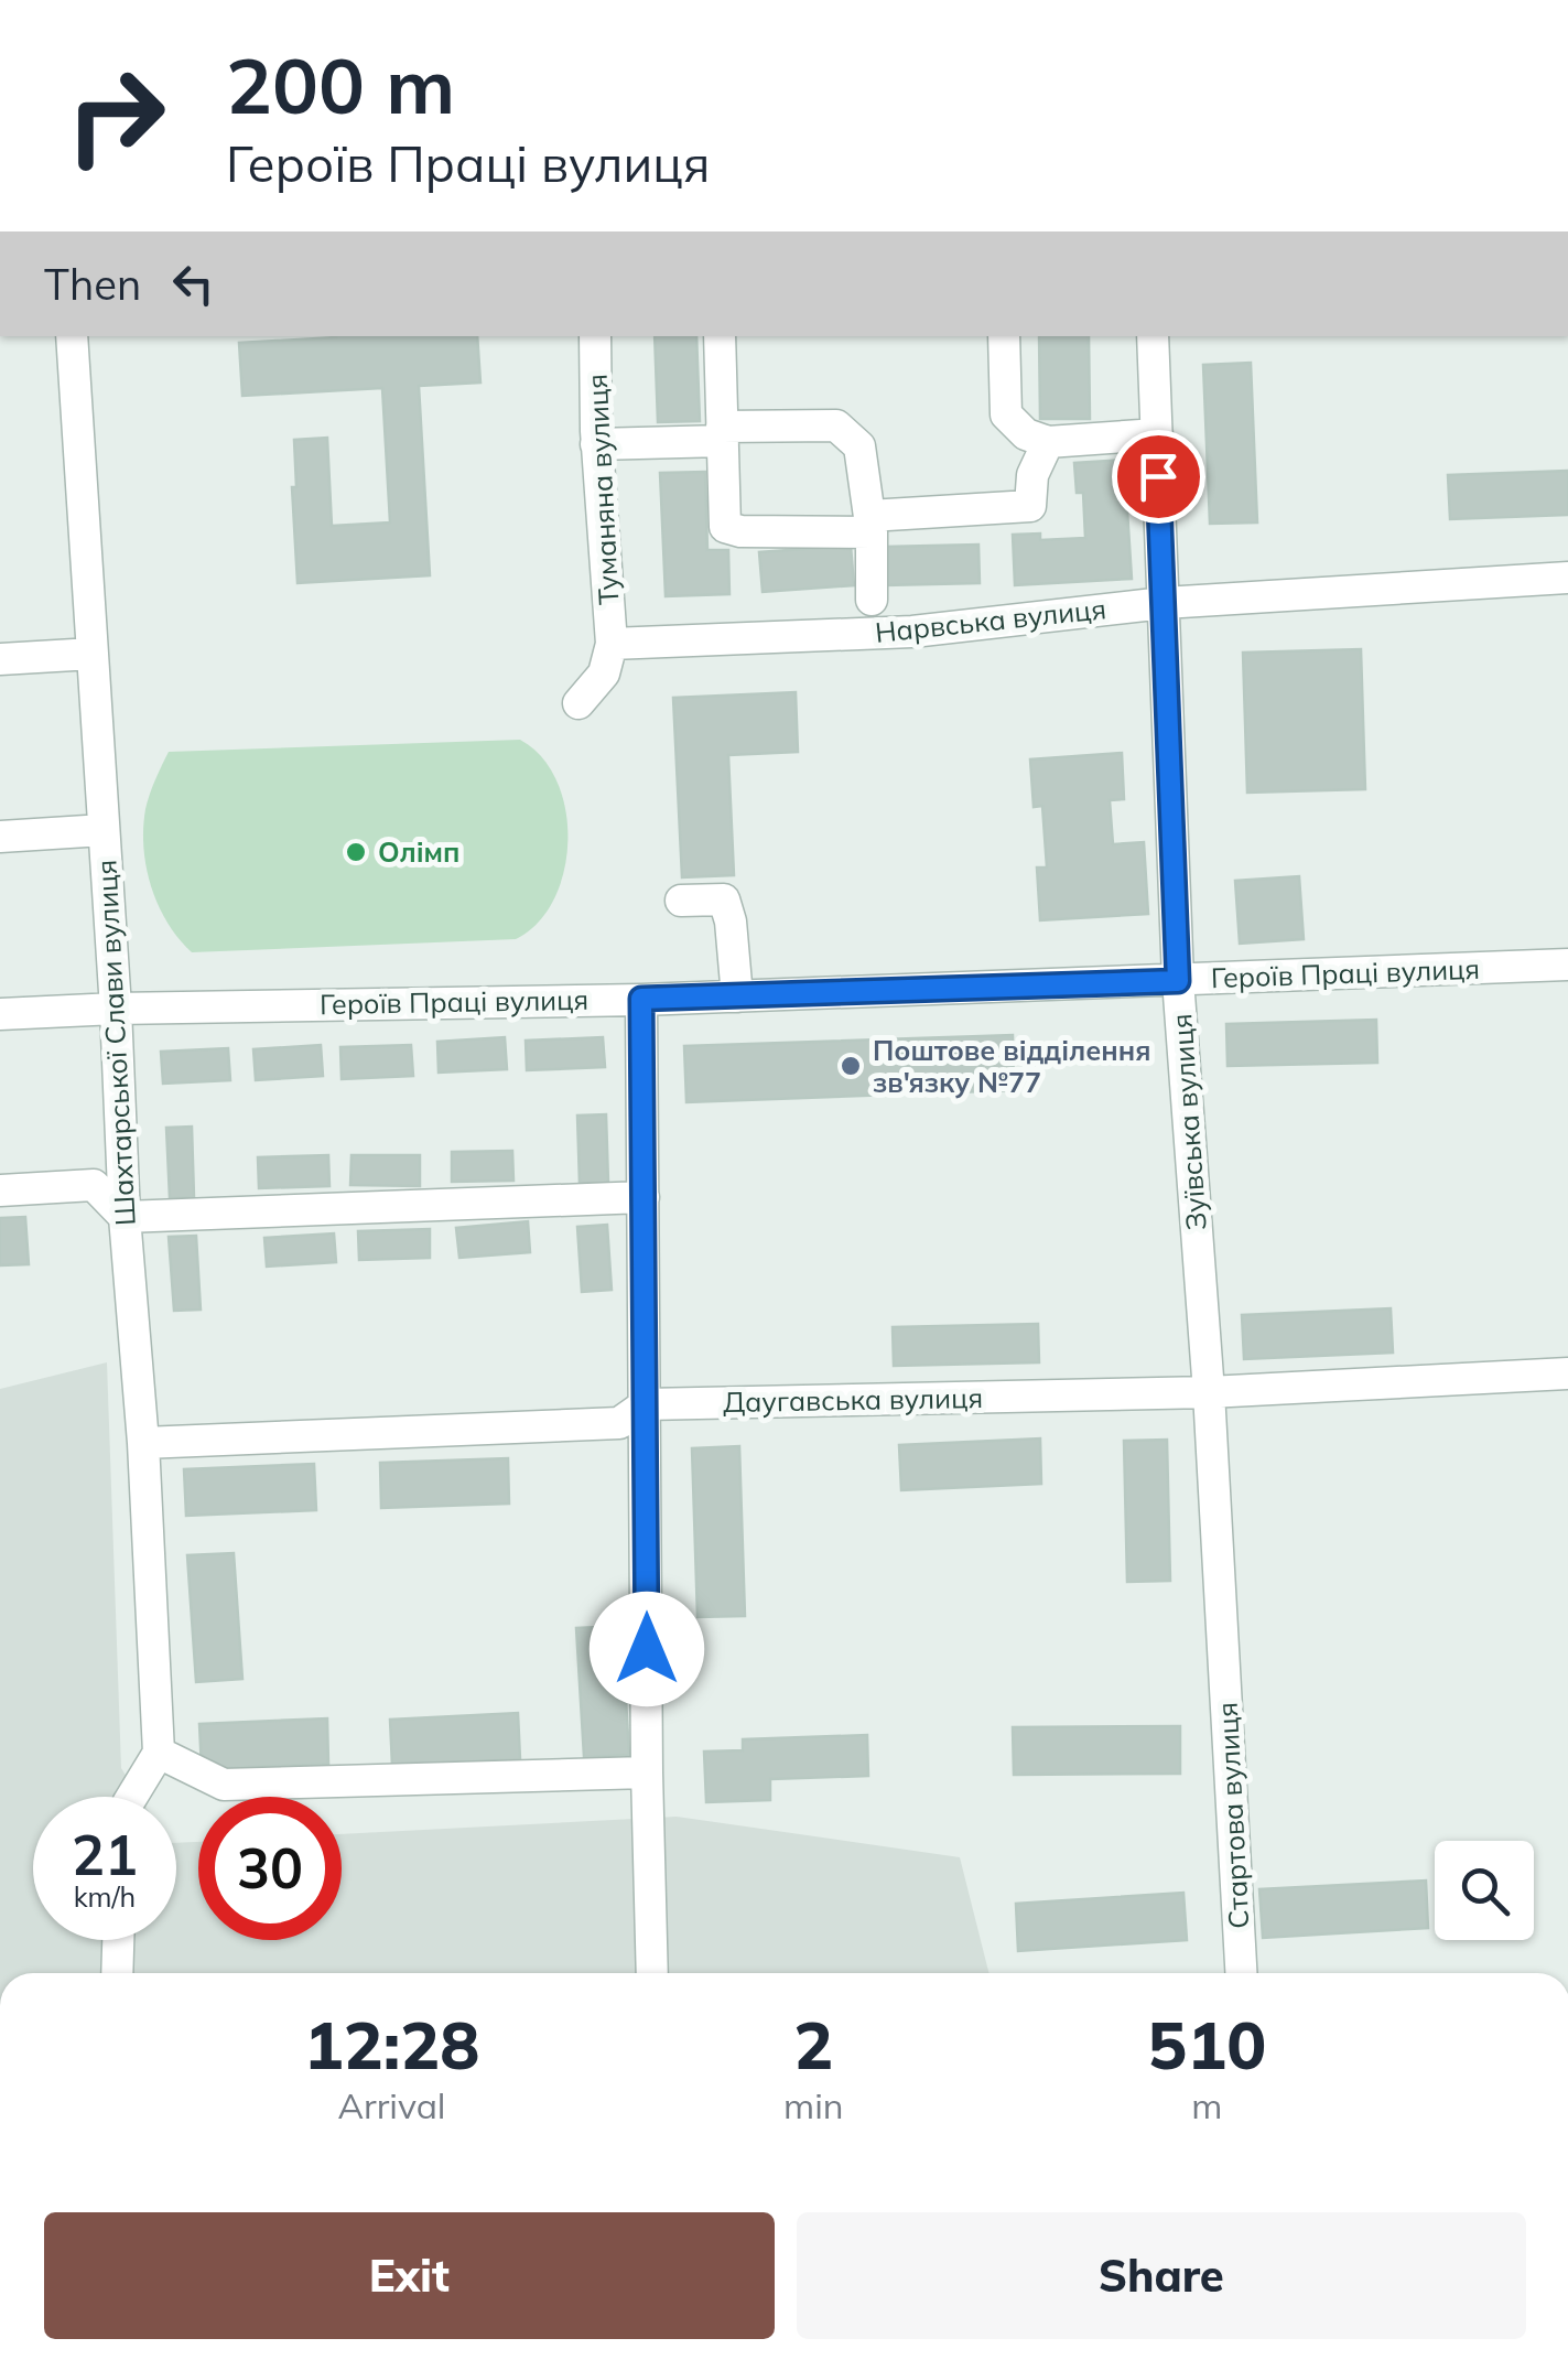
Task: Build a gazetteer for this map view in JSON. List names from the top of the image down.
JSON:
{
  "streets": {
    "street": [
      "Туманяна вулиця",
      "Нарвська вулиця",
      "Героїв Праці вулиця",
      "Шахтарської Слави вулиця",
      "Зуївська вулиця",
      "Даугавська вулиця",
      "Стартова вулиця"
    ]
  },
  "crossings": [
    ["Туманяна вулиця", "Нарвська вулиця"],
    ["Нарвська вулиця", "Зуївська вулиця"],
    ["Героїв Праці вулиця", "Шахтарської Слави вулиця"],
    ["Героїв Праці вулиця", "Зуївська вулиця"],
    ["Шахтарської Слави вулиця", "Даугавська вулиця"],
    ["Зуївська вулиця", "Даугавська вулиця"],
    ["Зуївська вулиця", "Стартова вулиця"]
  ],
  "places": ["Олімп", "Поштове відділення зв'язку №77"],
  "page": {
    "turn": ["200 m", "Героїв Праці вулиця"],
    "then": "Then",
    "speed": "21 km/h",
    "limit": "30",
    "eta": [
      "12:28",
      "Arrival",
      "2",
      "min",
      "510",
      "m"
    ],
    "buttons": ["Exit", "Share"]
  }
}
